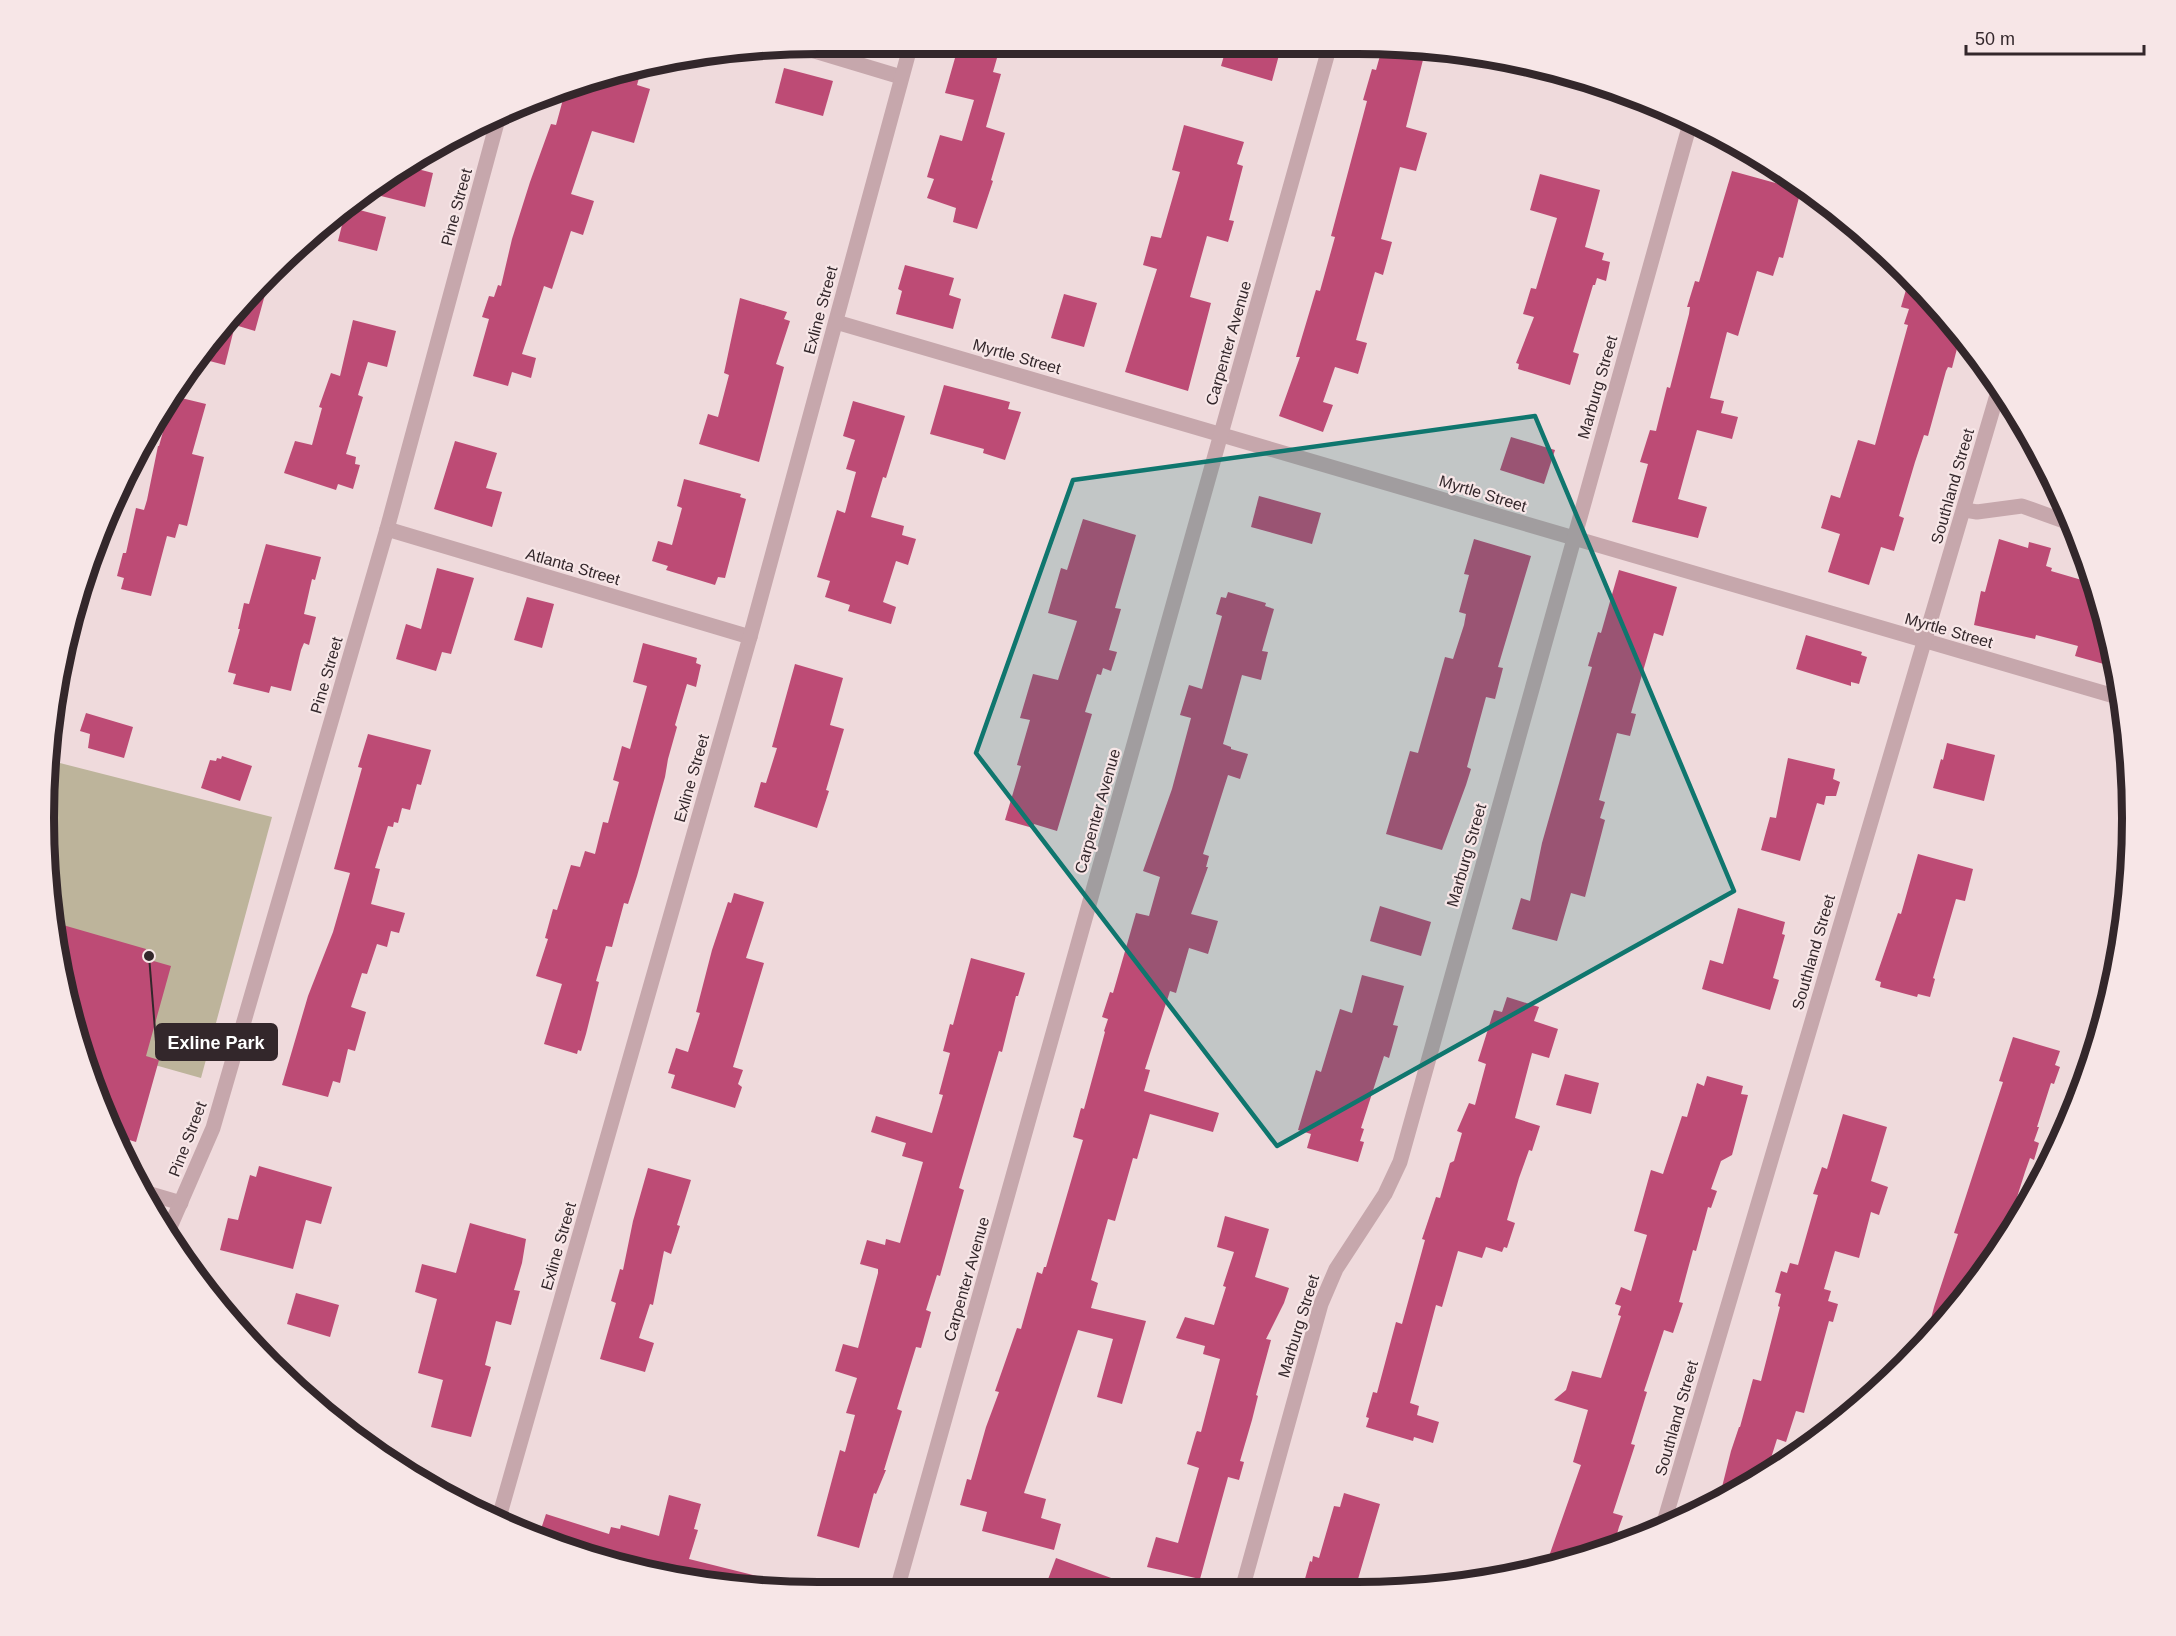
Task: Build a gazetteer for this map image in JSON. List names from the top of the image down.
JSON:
{
  "streets": {
    "street": [
      "Pine Street",
      "Exline Street",
      "Carpenter Avenue",
      "Myrtle Street",
      "Marburg Street",
      "Southland Street",
      "Atlanta Street"
    ]
  },
  "crossings": [
    ["Pine Street", "Atlanta Street"],
    ["Exline Street", "Myrtle Street"],
    ["Exline Street", "Atlanta Street"],
    ["Carpenter Avenue", "Myrtle Street"],
    ["Myrtle Street", "Marburg Street"],
    ["Myrtle Street", "Southland Street"]
  ],
  "places": ["Exline Park"],
  "scale_bar": "50 m"
}
